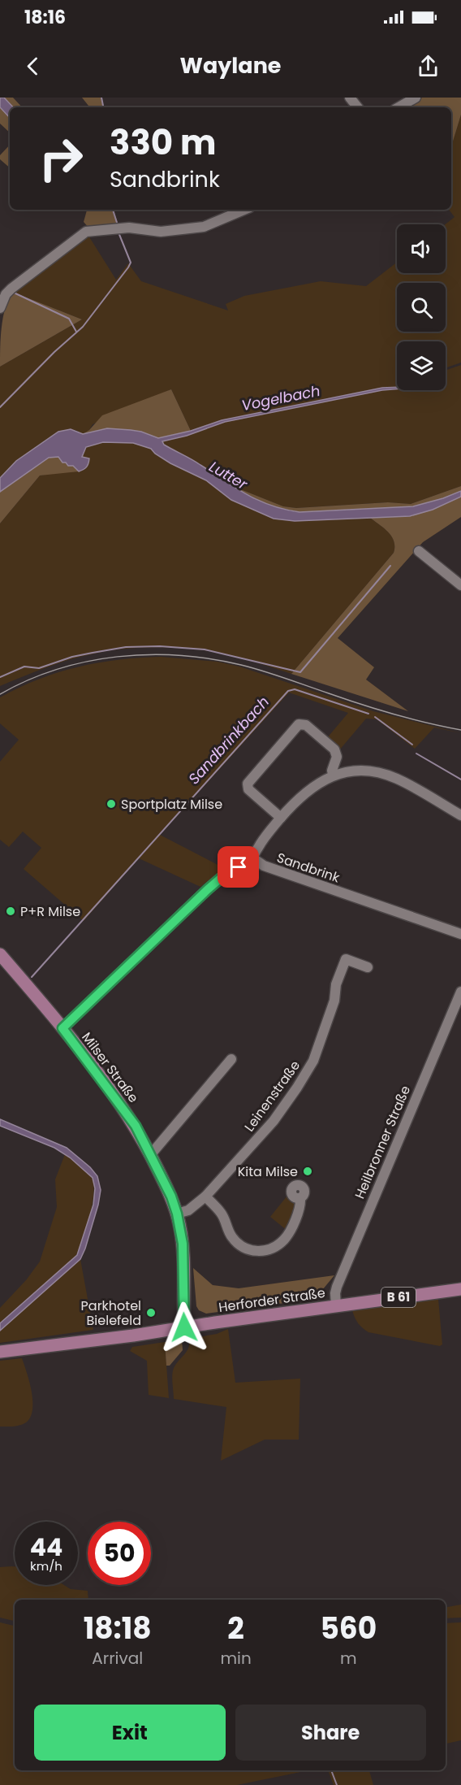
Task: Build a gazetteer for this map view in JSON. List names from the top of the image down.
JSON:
{
  "streets": {
    "main road": ["Milser Straße", "B 61", "Herforder Straße"],
    "street": ["Sandbrink", "Leinenstraße", "Heilbronner Straße"]
  },
  "crossings": [
    ["Milser Straße", "Leinenstraße"],
    ["Milser Straße", "Herforder Straße"],
    ["Heilbronner Straße", "Herforder Straße"]
  ],
  "water": ["Vogelbach", "Lutter", "Sandbrinkbach"],
  "places": [
    "Sportplatz Milse",
    "P+R Milse",
    "Kita Milse",
    "Parkhotel Bielefeld"
  ],
  "page": {
    "status": "18:16",
    "header": "Waylane",
    "turn": ["330 m", "Sandbrink"],
    "speed": "44 km/h",
    "limit": "50",
    "eta": [
      "18:18",
      "Arrival",
      "2",
      "min",
      "560",
      "m"
    ],
    "buttons": ["Exit", "Share"]
  }
}
